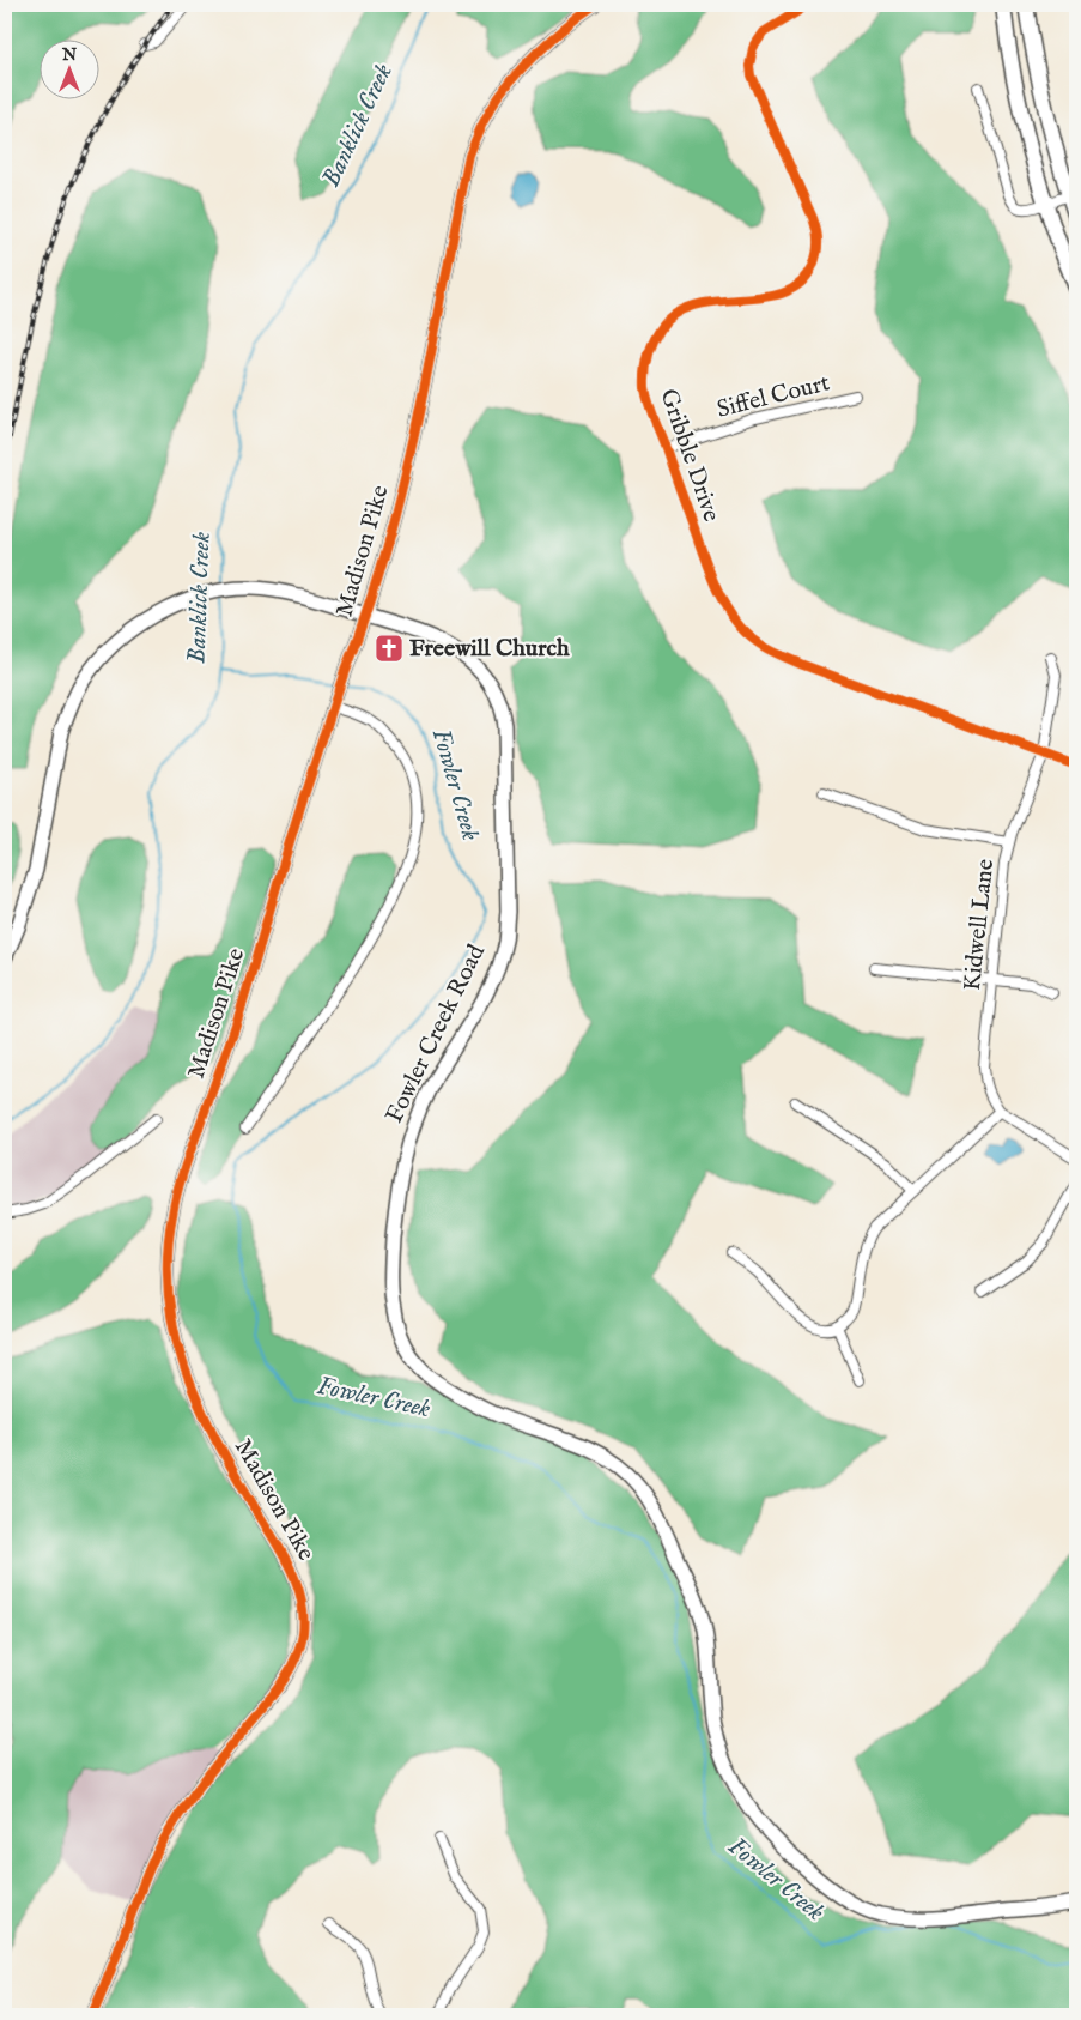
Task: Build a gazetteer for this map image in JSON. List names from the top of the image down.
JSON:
{
  "streets": {
    "main road": ["Fowler Creek Road"],
    "street": [
      "Siffel Court",
      "Gribble Drive",
      "Madison Pike",
      "Kidwell Lane"
    ]
  },
  "crossings": [
    ["Siffel Court", "Gribble Drive"],
    ["Gribble Drive", "Kidwell Lane"],
    ["Madison Pike", "Fowler Creek Road"]
  ],
  "water": ["Banklick Creek", "Fowler Creek"],
  "places": {
    "church": ["Freewill Church"]
  },
  "north": "top"
}
